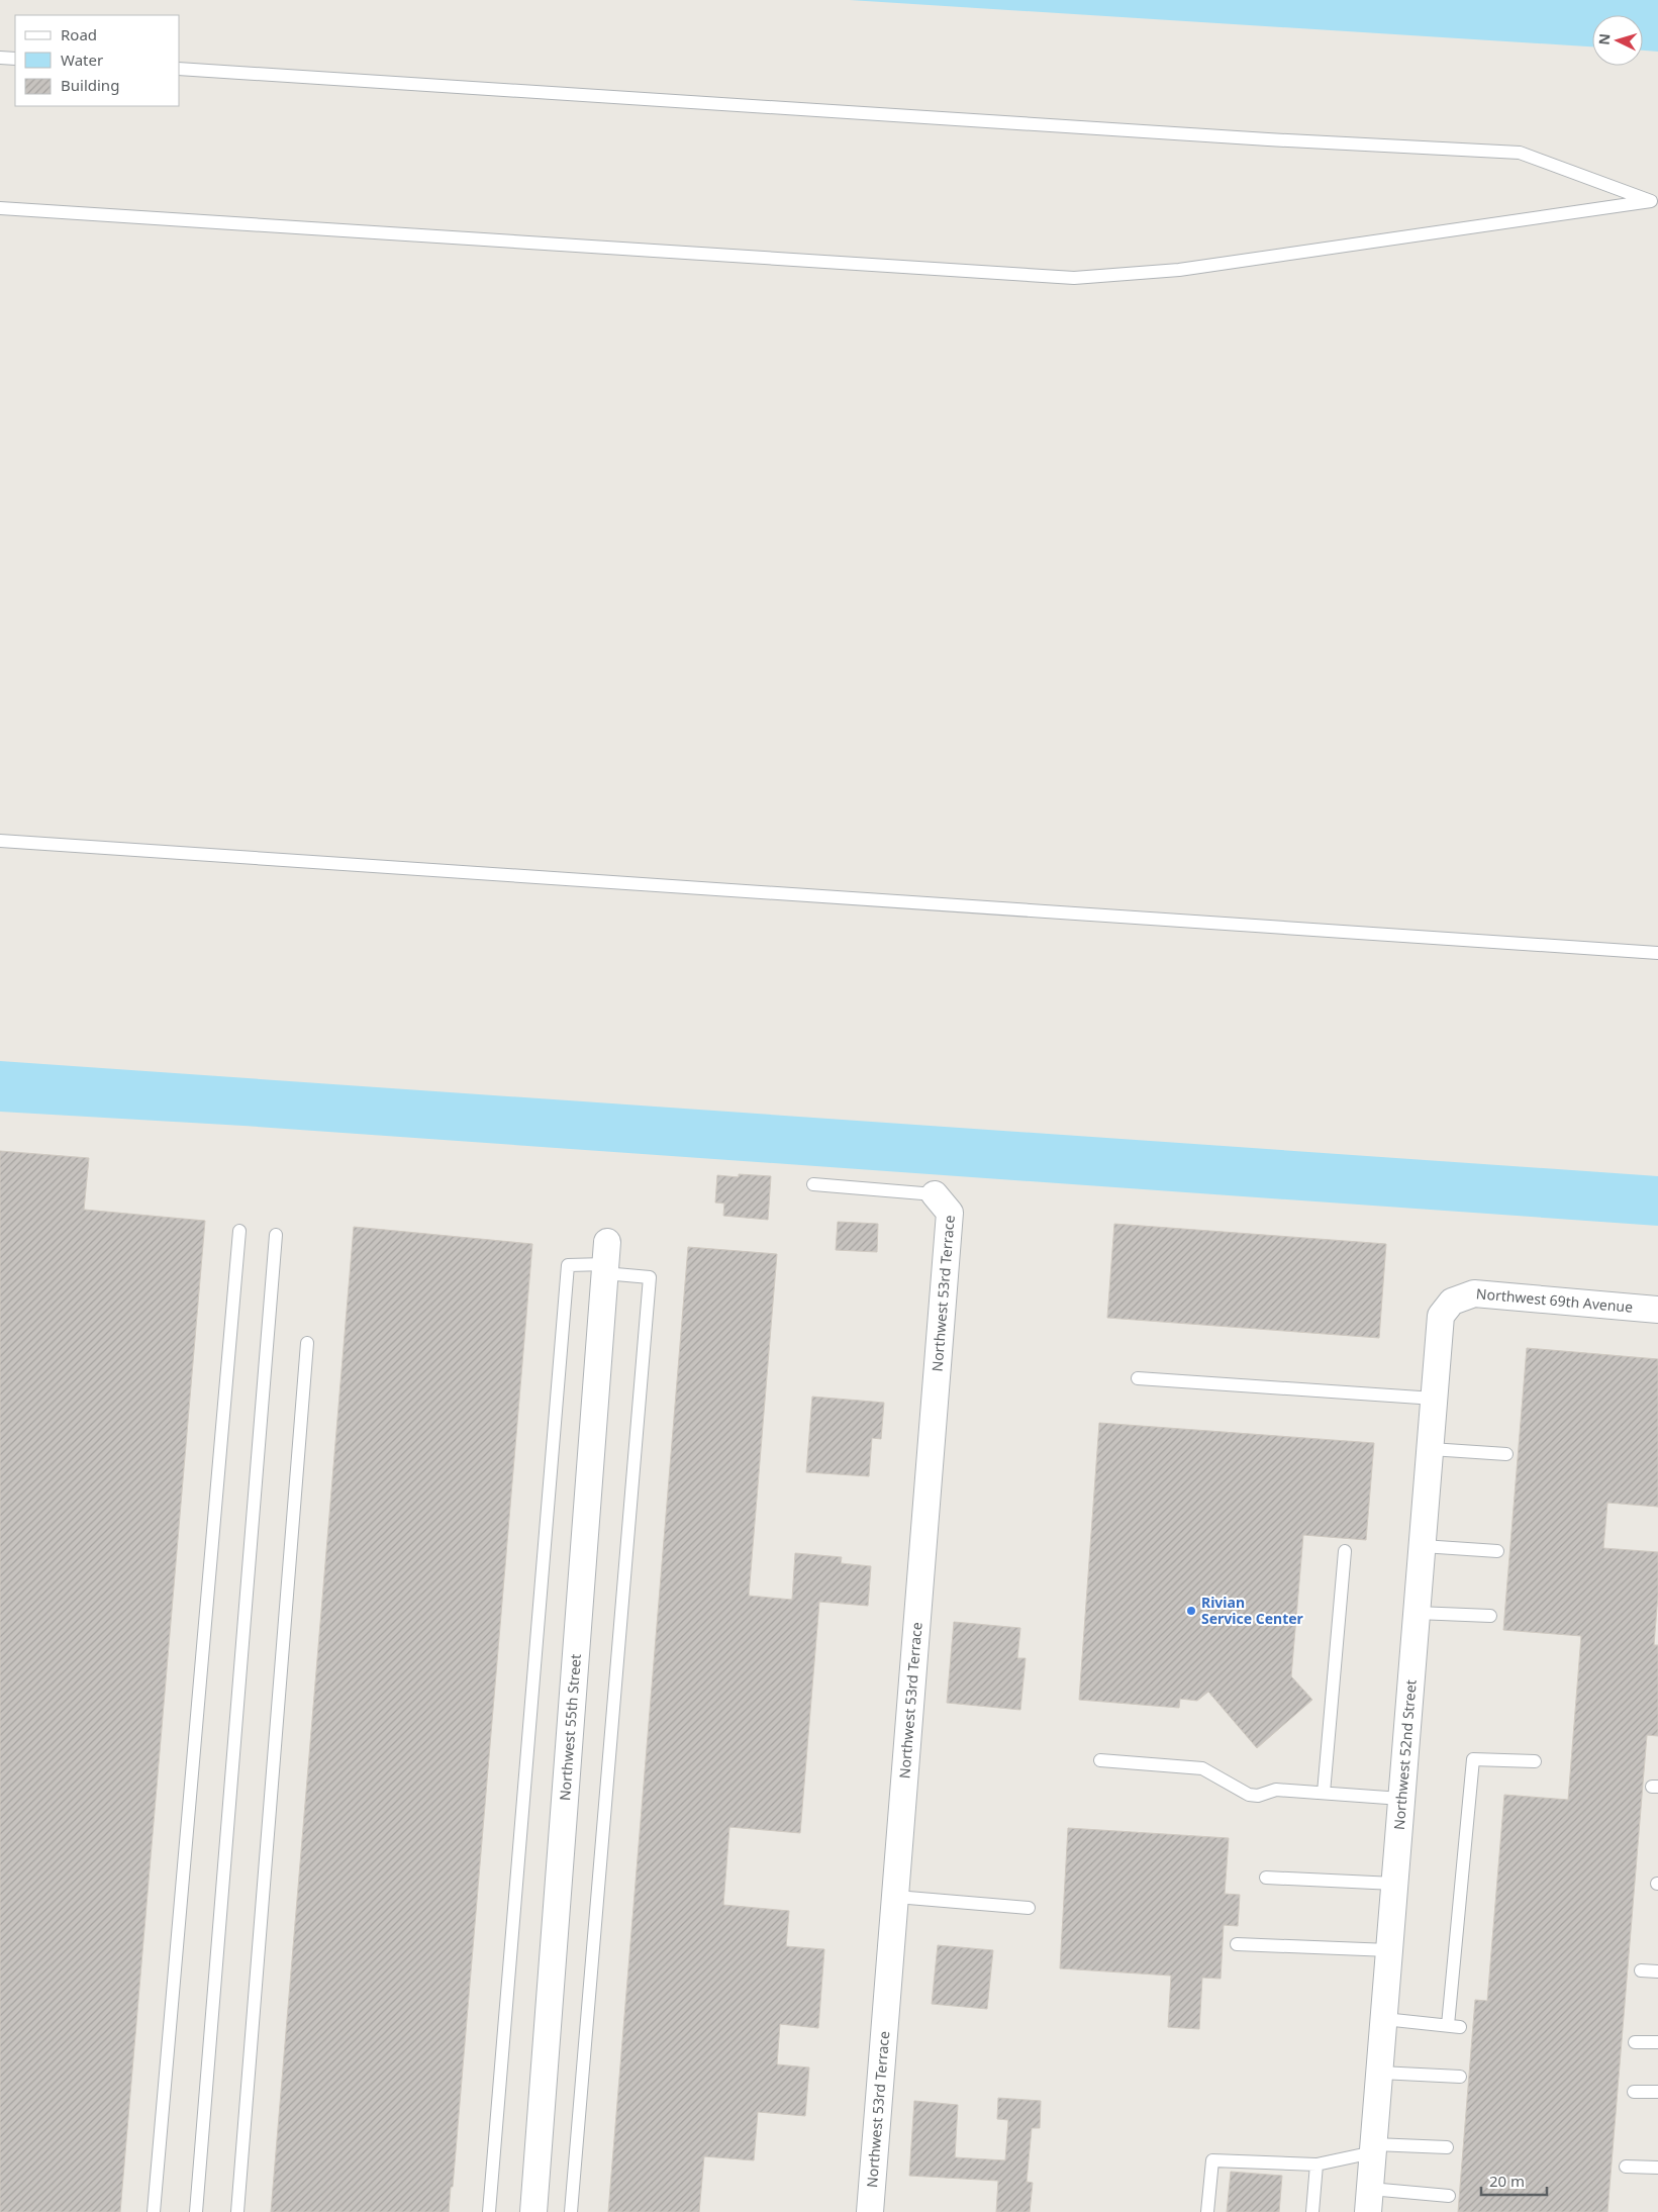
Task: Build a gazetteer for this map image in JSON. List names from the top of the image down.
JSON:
{
  "streets": {
    "street": [
      "Northwest 53rd Terrace",
      "Northwest 69th Avenue",
      "Northwest 55th Street",
      "Northwest 52nd Street"
    ]
  },
  "crossings": [
    ["Northwest 69th Avenue", "Northwest 52nd Street"]
  ],
  "places": ["Rivian Service Center"],
  "legend": ["Road", "Water", "Building"],
  "scale_bar": "20 m",
  "north": "left"
}
